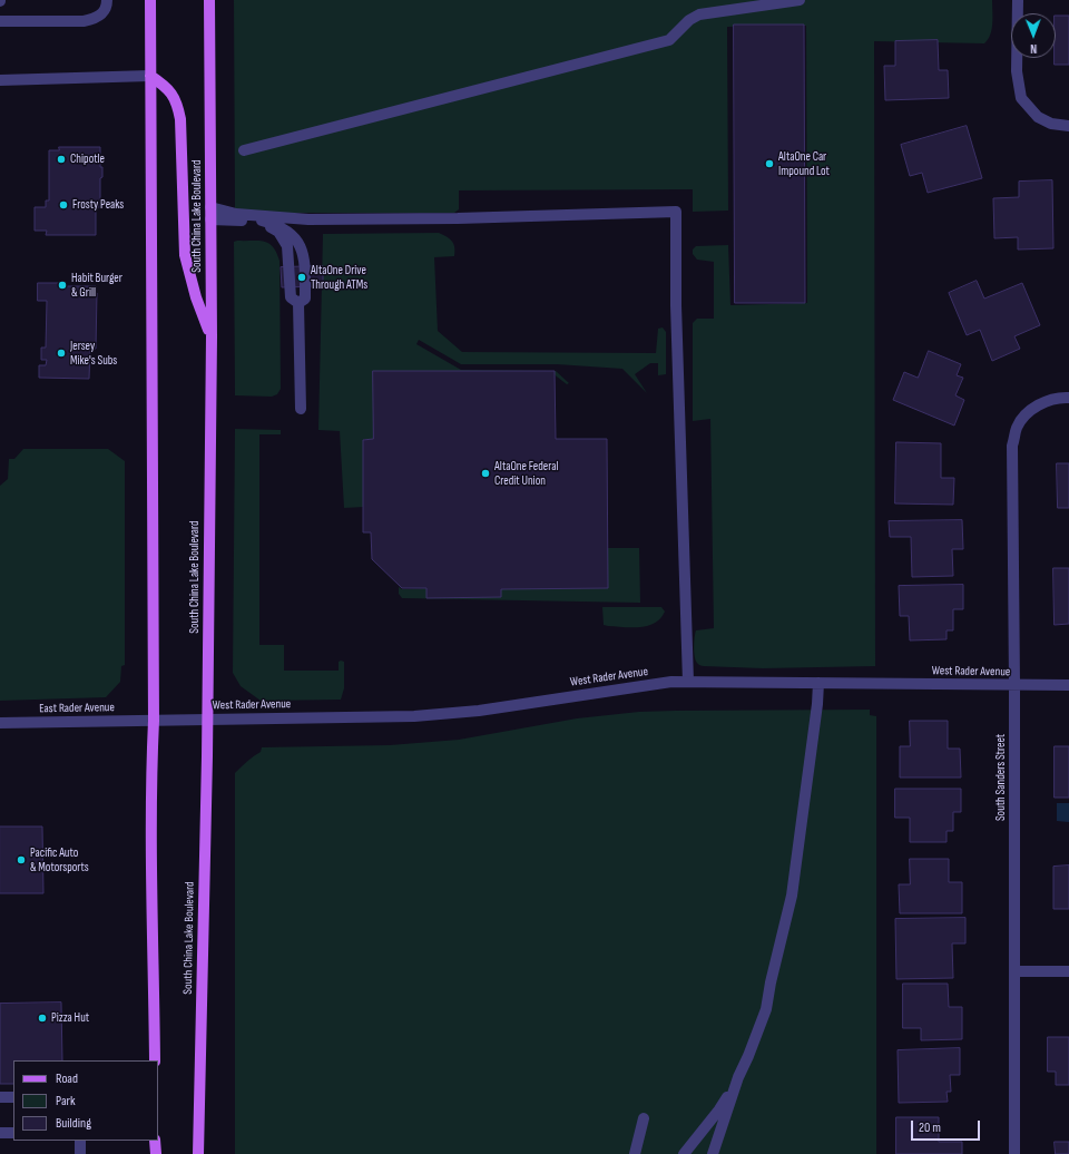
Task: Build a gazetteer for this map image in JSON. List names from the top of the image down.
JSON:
{
  "streets": {
    "main road": ["South China Lake Boulevard"],
    "street": ["West Rader Avenue", "East Rader Avenue", "South Sanders Street"]
  },
  "crossings": [
    ["South China Lake Boulevard", "West Rader Avenue"],
    ["West Rader Avenue", "East Rader Avenue"],
    ["West Rader Avenue", "South Sanders Street"]
  ],
  "places": [
    "Chipotle",
    "AltaOne Car Impound Lot",
    "Frosty Peaks",
    "AltaOne Drive Through ATMs",
    "Habit Burger & Grill",
    "Jersey Mike's Subs",
    "AltaOne Federal Credit Union",
    "Pacific Auto & Motorsports",
    "Pizza Hut"
  ],
  "legend": ["Road", "Park", "Building"],
  "scale_bar": "20 m",
  "north": "bottom"
}
